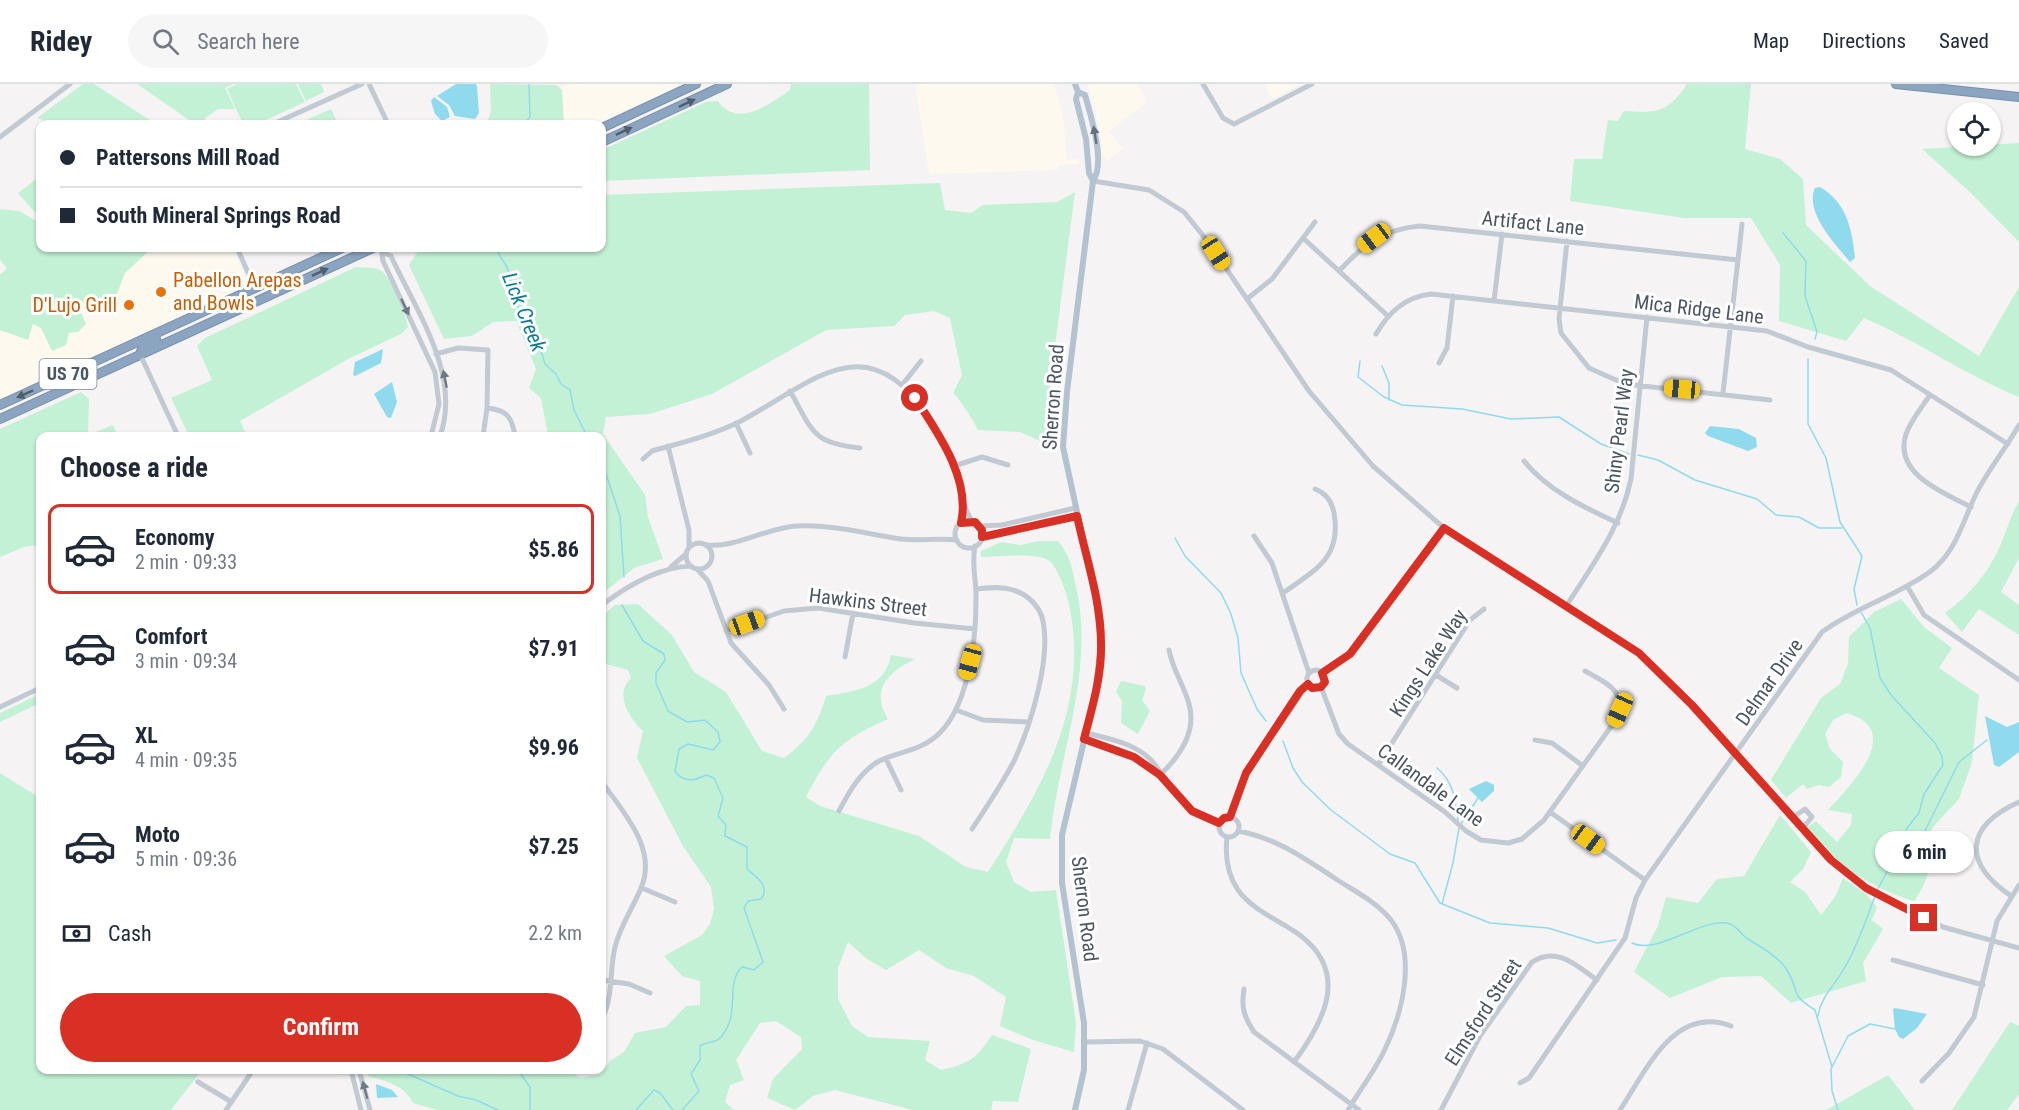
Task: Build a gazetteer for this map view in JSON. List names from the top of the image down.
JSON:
{
  "streets": {
    "highway": ["US 70"],
    "main road": ["Sherron Road"],
    "street": [
      "Artifact Lane",
      "Mica Ridge Lane",
      "Shiny Pearl Way",
      "Hawkins Street",
      "Kings Lake Way",
      "Delmar Drive",
      "Callandale Lane",
      "Elmsford Street"
    ]
  },
  "crossings": [
    ["Mica Ridge Lane", "Shiny Pearl Way"],
    ["Mica Ridge Lane", "Delmar Drive"],
    ["Kings Lake Way", "Callandale Lane"],
    ["Delmar Drive", "Elmsford Street"]
  ],
  "water": ["Lick Creek"],
  "places": ["Pabellon Arepas and Bowls", "D'Lujo Grill"],
  "page": {
    "header": "Ridey",
    "search": "Search here",
    "nav": ["Map", "Directions", "Saved"],
    "banner": ["Pattersons Mill Road", "South Mineral Springs Road"],
    "heading": "Choose a ride",
    "list": [
      {
        "name": "Economy",
        "note": "2 min · 09:33",
        "value": "$5.86"
      },
      {
        "name": "Comfort",
        "note": "3 min · 09:34",
        "value": "$7.91"
      },
      {
        "name": "XL",
        "note": "4 min · 09:35",
        "value": "$9.96"
      },
      {
        "name": "Moto",
        "note": "5 min · 09:36",
        "value": "$7.25"
      }
    ],
    "bubble": "6 min",
    "pay": ["Cash", "2.2 km"],
    "buttons": "Confirm"
  }
}
